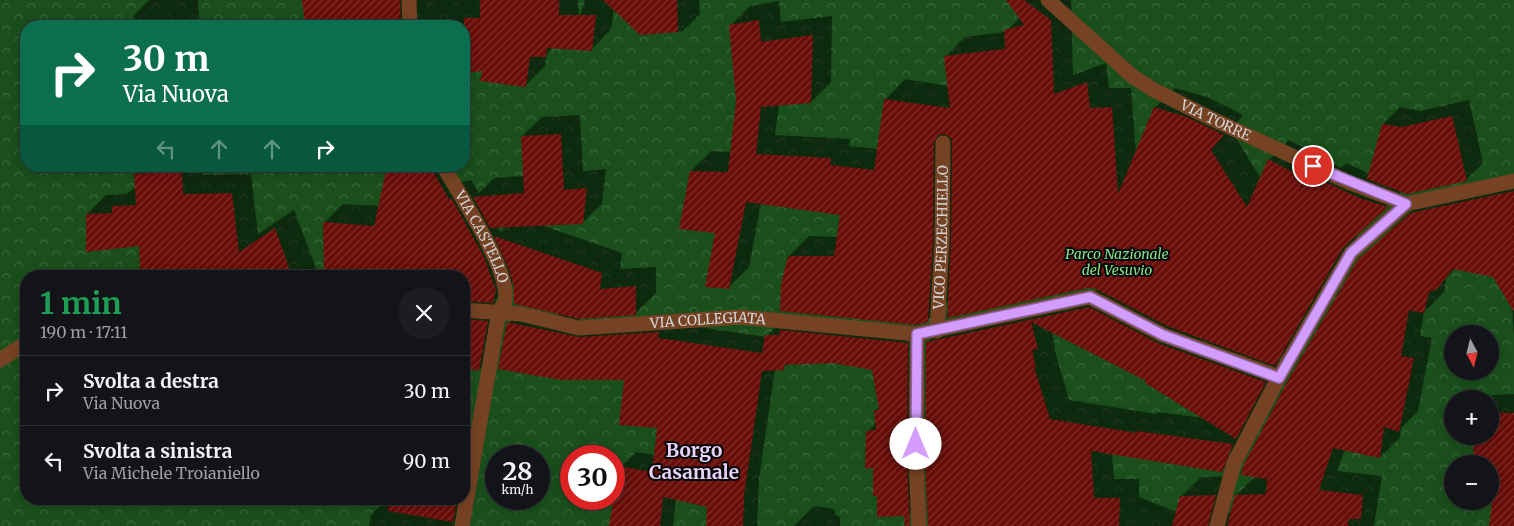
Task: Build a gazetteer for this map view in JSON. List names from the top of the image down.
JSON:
{
  "streets": {
    "street": [
      "VIA TORRE",
      "VICO PERZECHIELLO",
      "VIA CASTELLO",
      "VIA COLLEGIATA"
    ]
  },
  "crossings": [
    ["VICO PERZECHIELLO", "VIA COLLEGIATA"],
    ["VIA CASTELLO", "VIA COLLEGIATA"]
  ],
  "districts": ["Borgo Casamale"],
  "parks": ["Parco Nazionale del Vesuvio"],
  "north": "bottom",
  "page": {
    "turn": ["30 m", "Via Nuova"],
    "heading": ["1 min", "190 m · 17:11"],
    "map_buttons": ["+", "−"],
    "list": [
      {
        "name": "Svolta a destra",
        "note": "Via Nuova",
        "value": "30 m"
      },
      {
        "name": "Svolta a sinistra",
        "note": "Via Michele Troianiello",
        "value": "90 m"
      }
    ],
    "speed": "28 km/h",
    "limit": "30"
  }
}
